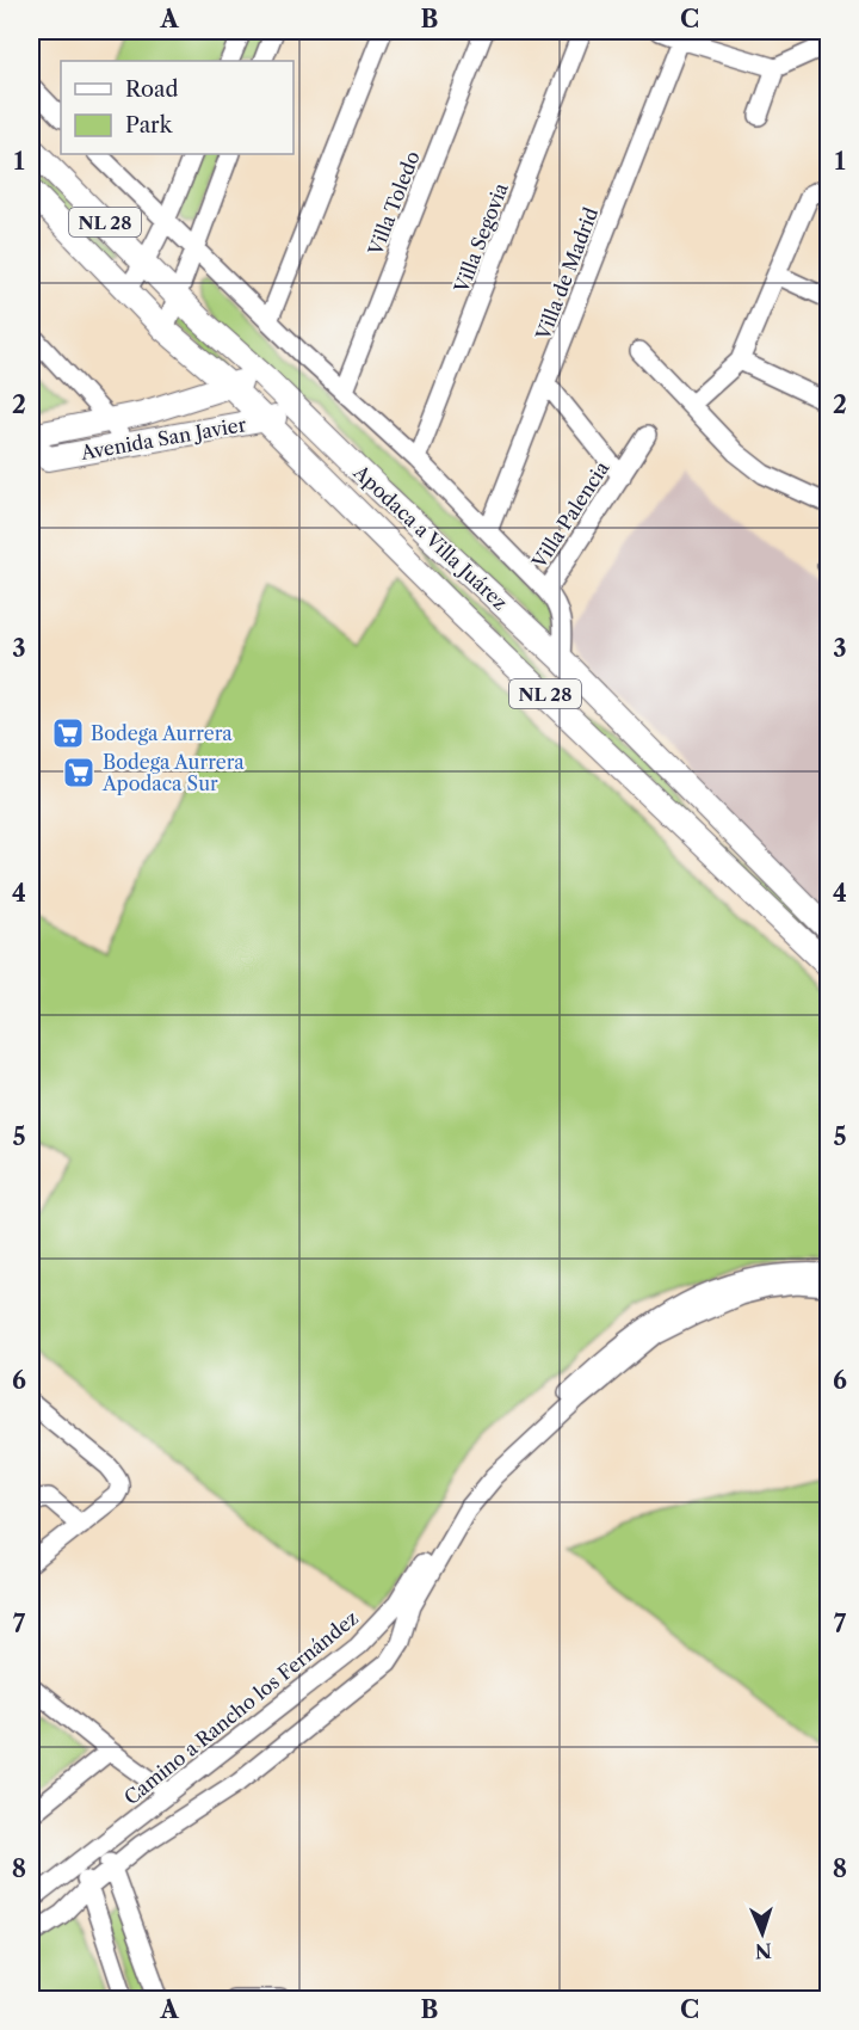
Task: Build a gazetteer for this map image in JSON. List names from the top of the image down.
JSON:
{
  "streets": {
    "main road": ["NL 28", "Avenida San Javier", "Apodaca a Villa Juárez"],
    "street": [
      "Villa Toledo",
      "Villa Segovia",
      "Villa de Madrid",
      "Villa Palencia",
      "Camino a Rancho los Fernández"
    ]
  },
  "crossings": [
    ["Avenida San Javier", "Apodaca a Villa Juárez"],
    ["Villa Palencia", "Apodaca a Villa Juárez"]
  ],
  "places": {
    "supermarket": ["Bodega Aurrera", "Bodega Aurrera Apodaca Sur"]
  },
  "legend": ["Road", "Park"],
  "north": "bottom",
  "grid": {
    "columns": ["A", "B", "C"],
    "rows": [
      "1",
      "2",
      "3",
      "4",
      "5",
      "6",
      "7",
      "8"
    ]
  }
}
